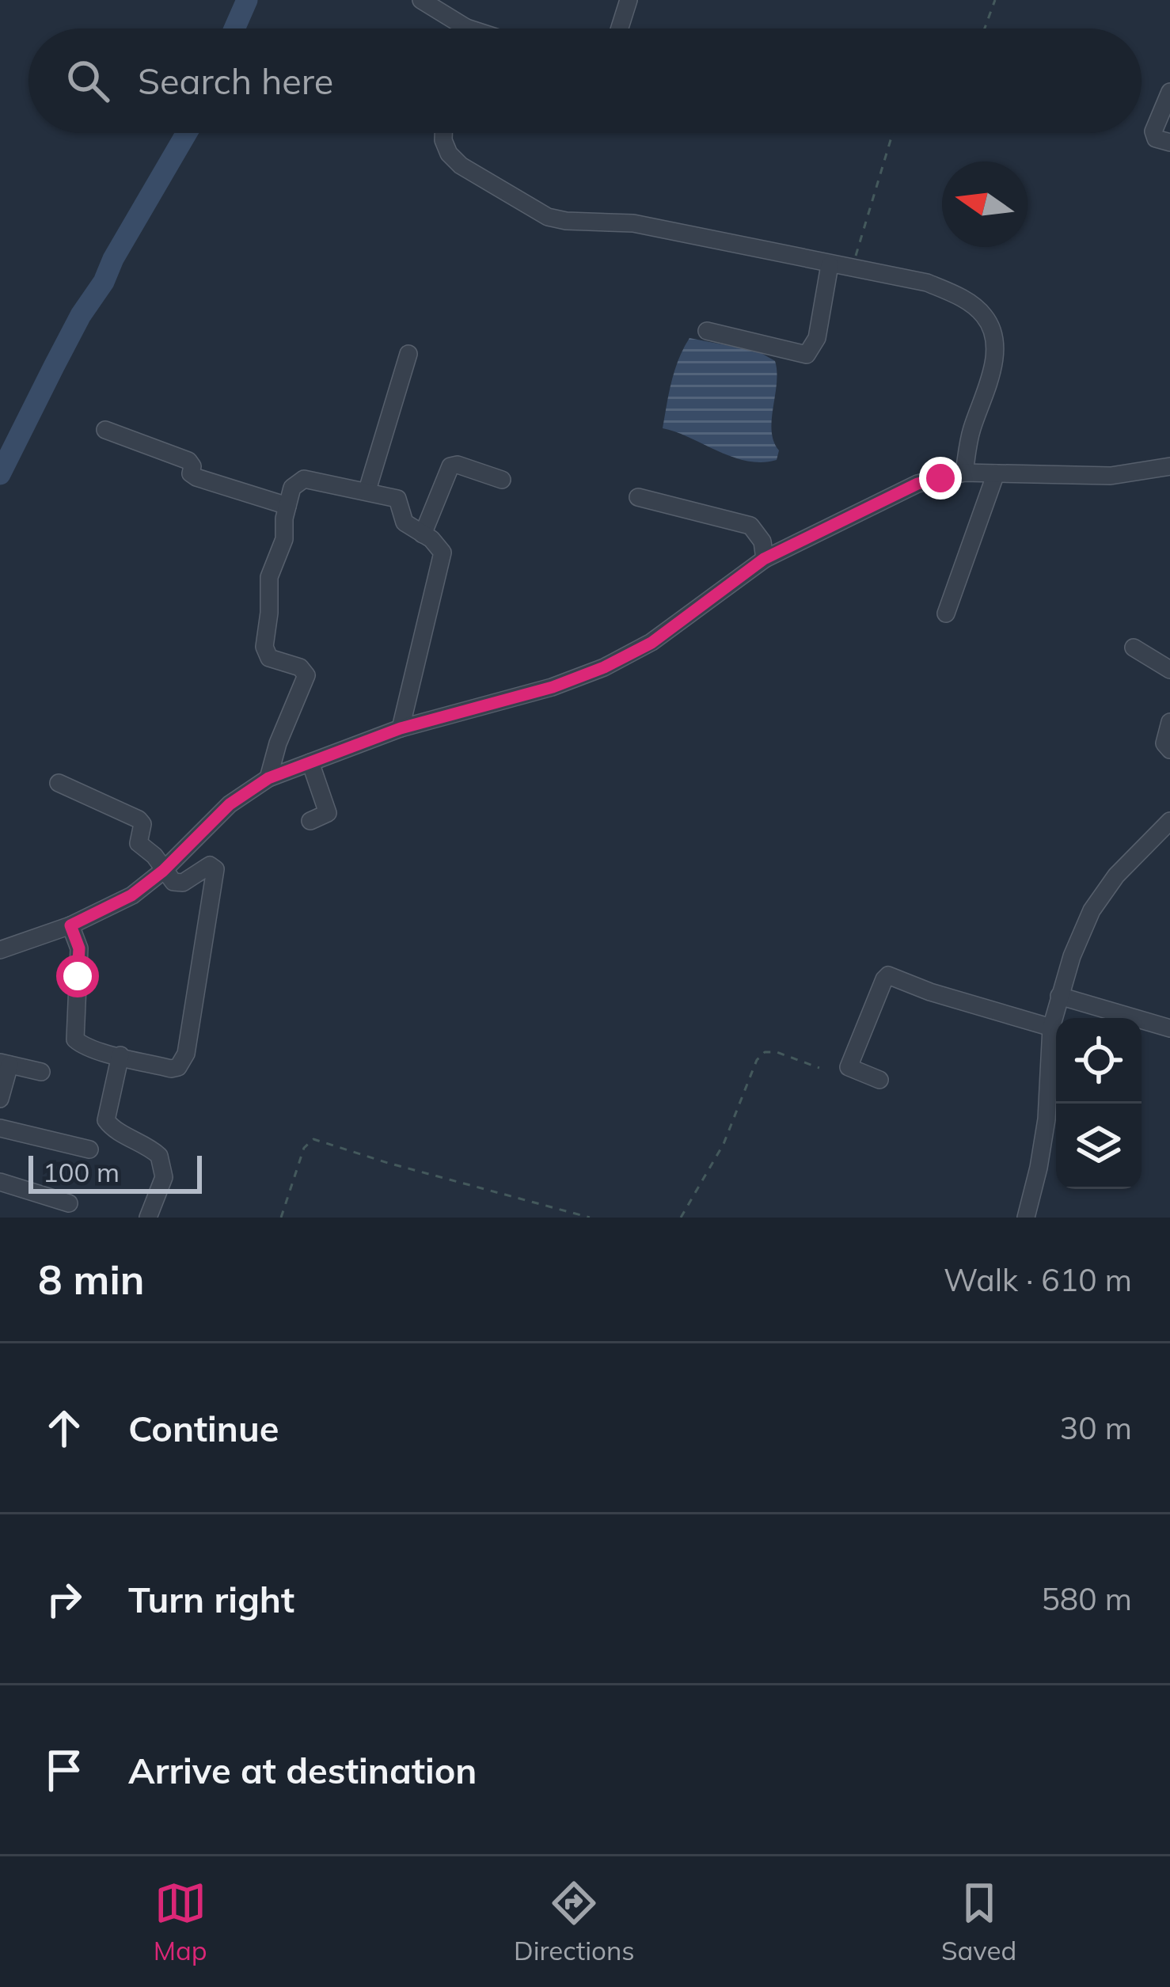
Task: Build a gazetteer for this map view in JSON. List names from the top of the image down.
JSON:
{
  "scale_bar": "100 m",
  "north": "left",
  "page": {
    "search": "Search here",
    "scale": "100 m",
    "heading": ["8 min", "Walk · 610 m"],
    "list": [
      ["Continue", "30 m"],
      ["Turn right", "580 m"],
      "Arrive at destination"
    ],
    "nav": ["Map", "Directions", "Saved"]
  }
}
